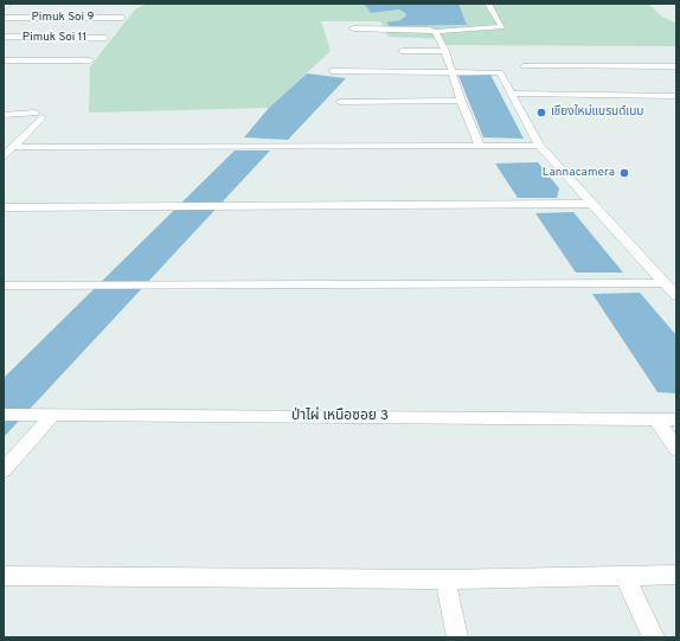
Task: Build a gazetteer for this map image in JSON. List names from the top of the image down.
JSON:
{
  "streets": {
    "street": ["Pimuk Soi 9", "Pimuk Soi 11", "ป่าไผ่ เหนือซอย 3"]
  },
  "places": ["เชียงใหม่แบรนด์เนม", "Lannacamera"]
}
